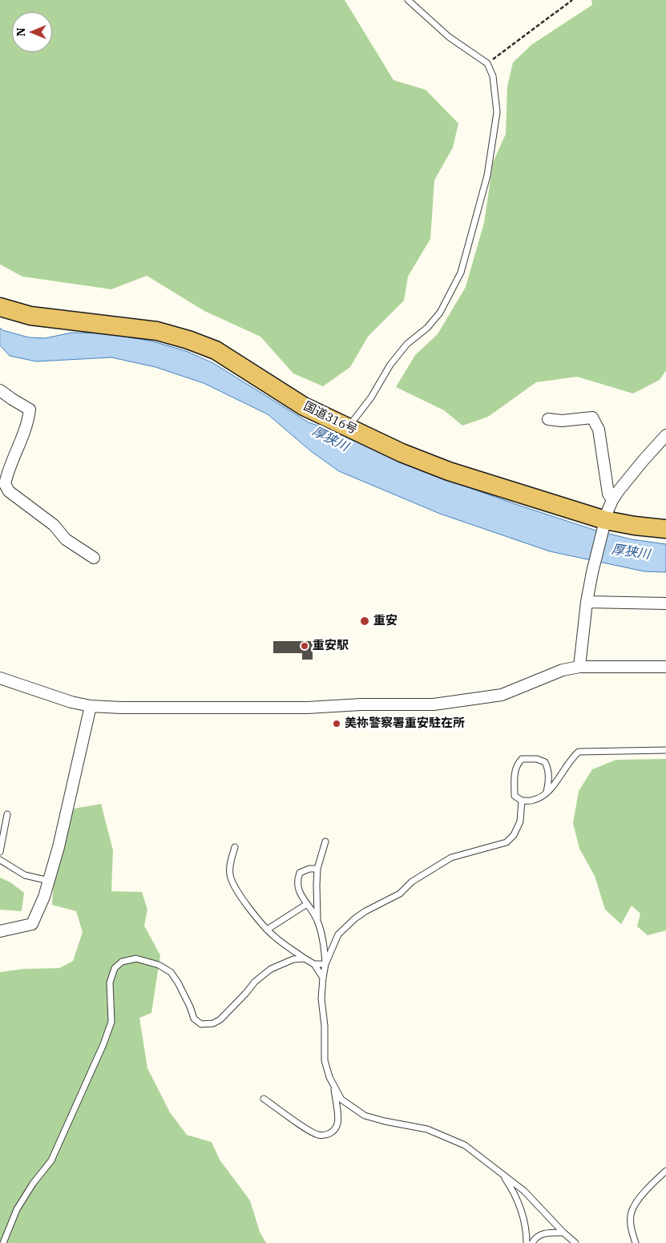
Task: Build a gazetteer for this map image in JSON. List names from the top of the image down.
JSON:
{
  "streets": {
    "highway": ["国道316号"]
  },
  "water": ["厚狭川"],
  "places": ["重安", "重安駅", "美祢警察署重安駐在所"],
  "north": "left"
}
